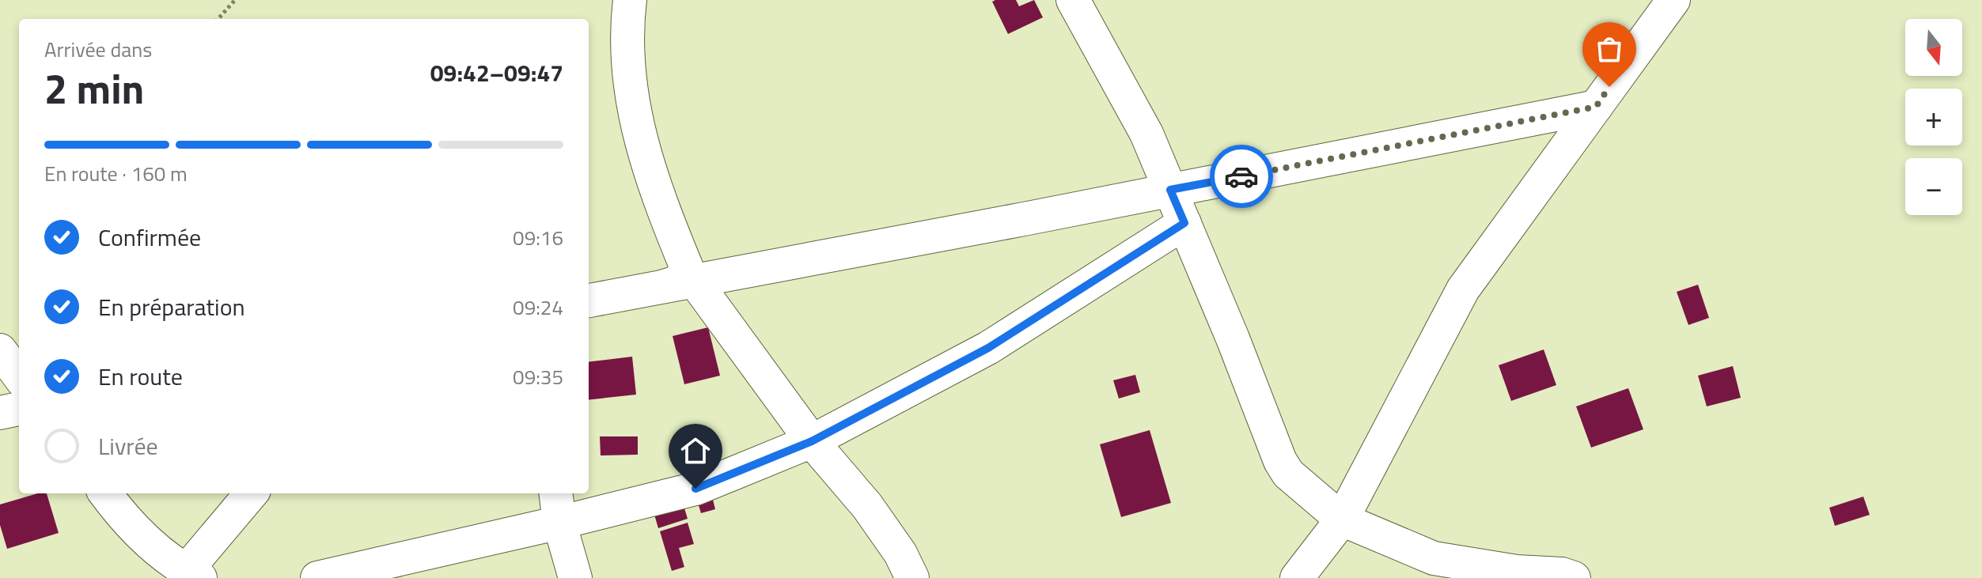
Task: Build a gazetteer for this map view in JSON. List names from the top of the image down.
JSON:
{
  "north": "bottom",
  "page": {
    "map_buttons": ["+", "−"],
    "heading": ["2 min", "Arrivée dans", "09:42–09:47"],
    "bar": "En route · 160 m",
    "list": [
      ["Confirmée", "09:16"],
      ["En préparation", "09:24"],
      ["En route", "09:35"],
      "Livrée"
    ]
  }
}
